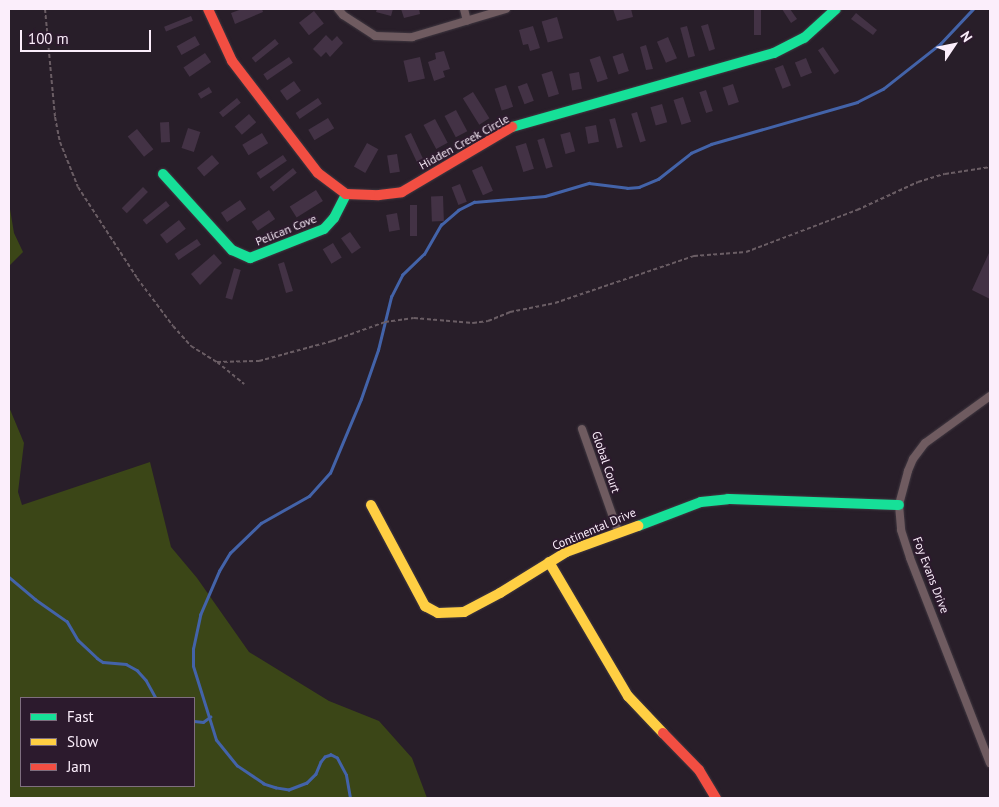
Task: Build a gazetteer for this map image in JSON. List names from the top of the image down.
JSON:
{
  "streets": {
    "street": [
      "Hidden Creek Circle",
      "Pelican Cove",
      "Global Court",
      "Continental Drive",
      "Foy Evans Drive"
    ]
  },
  "crossings": [
    ["Hidden Creek Circle", "Pelican Cove"],
    ["Global Court", "Continental Drive"],
    ["Continental Drive", "Foy Evans Drive"]
  ],
  "legend": ["Fast", "Slow", "Jam"],
  "scale_bar": "100 m",
  "north": "top right"
}
